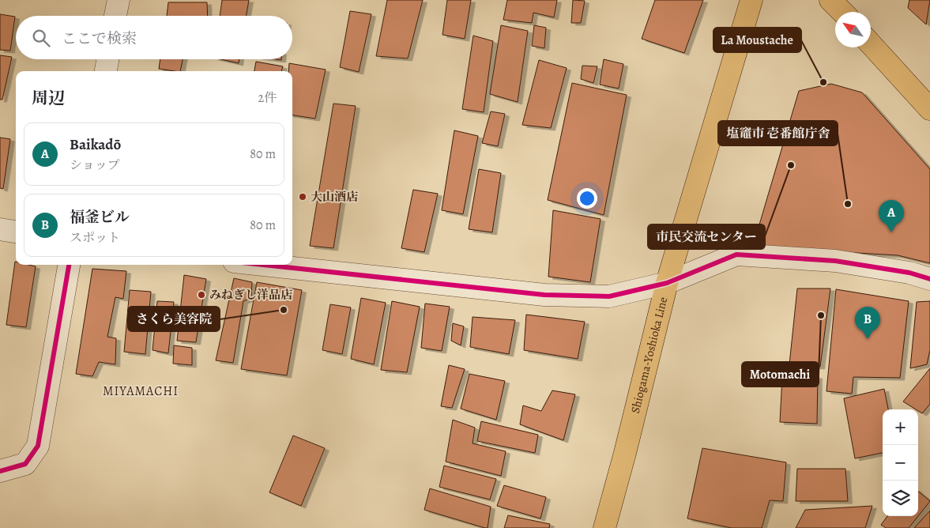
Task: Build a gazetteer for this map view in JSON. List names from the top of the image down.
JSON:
{
  "streets": {
    "main road": ["Shiogama-Yoshioka Line"]
  },
  "districts": ["MIYAMACHI"],
  "places": [
    "La Moustache",
    "市民交流センター",
    "大山酒店",
    "塩竈市 壱番館庁舎",
    "みねぎし洋品店",
    "さくら美容院",
    "Motomachi"
  ],
  "north": "top left",
  "page": {
    "search": "ここで検索",
    "heading": ["周辺", "2件"],
    "list": [
      {
        "mark": "A",
        "name": "Baikadō",
        "note": "ショップ",
        "value": "80 m"
      },
      {
        "mark": "B",
        "name": "福釜ビル",
        "note": "スポット",
        "value": "80 m"
      }
    ],
    "pins": ["A", "B"],
    "map_buttons": ["+", "−"]
  }
}
